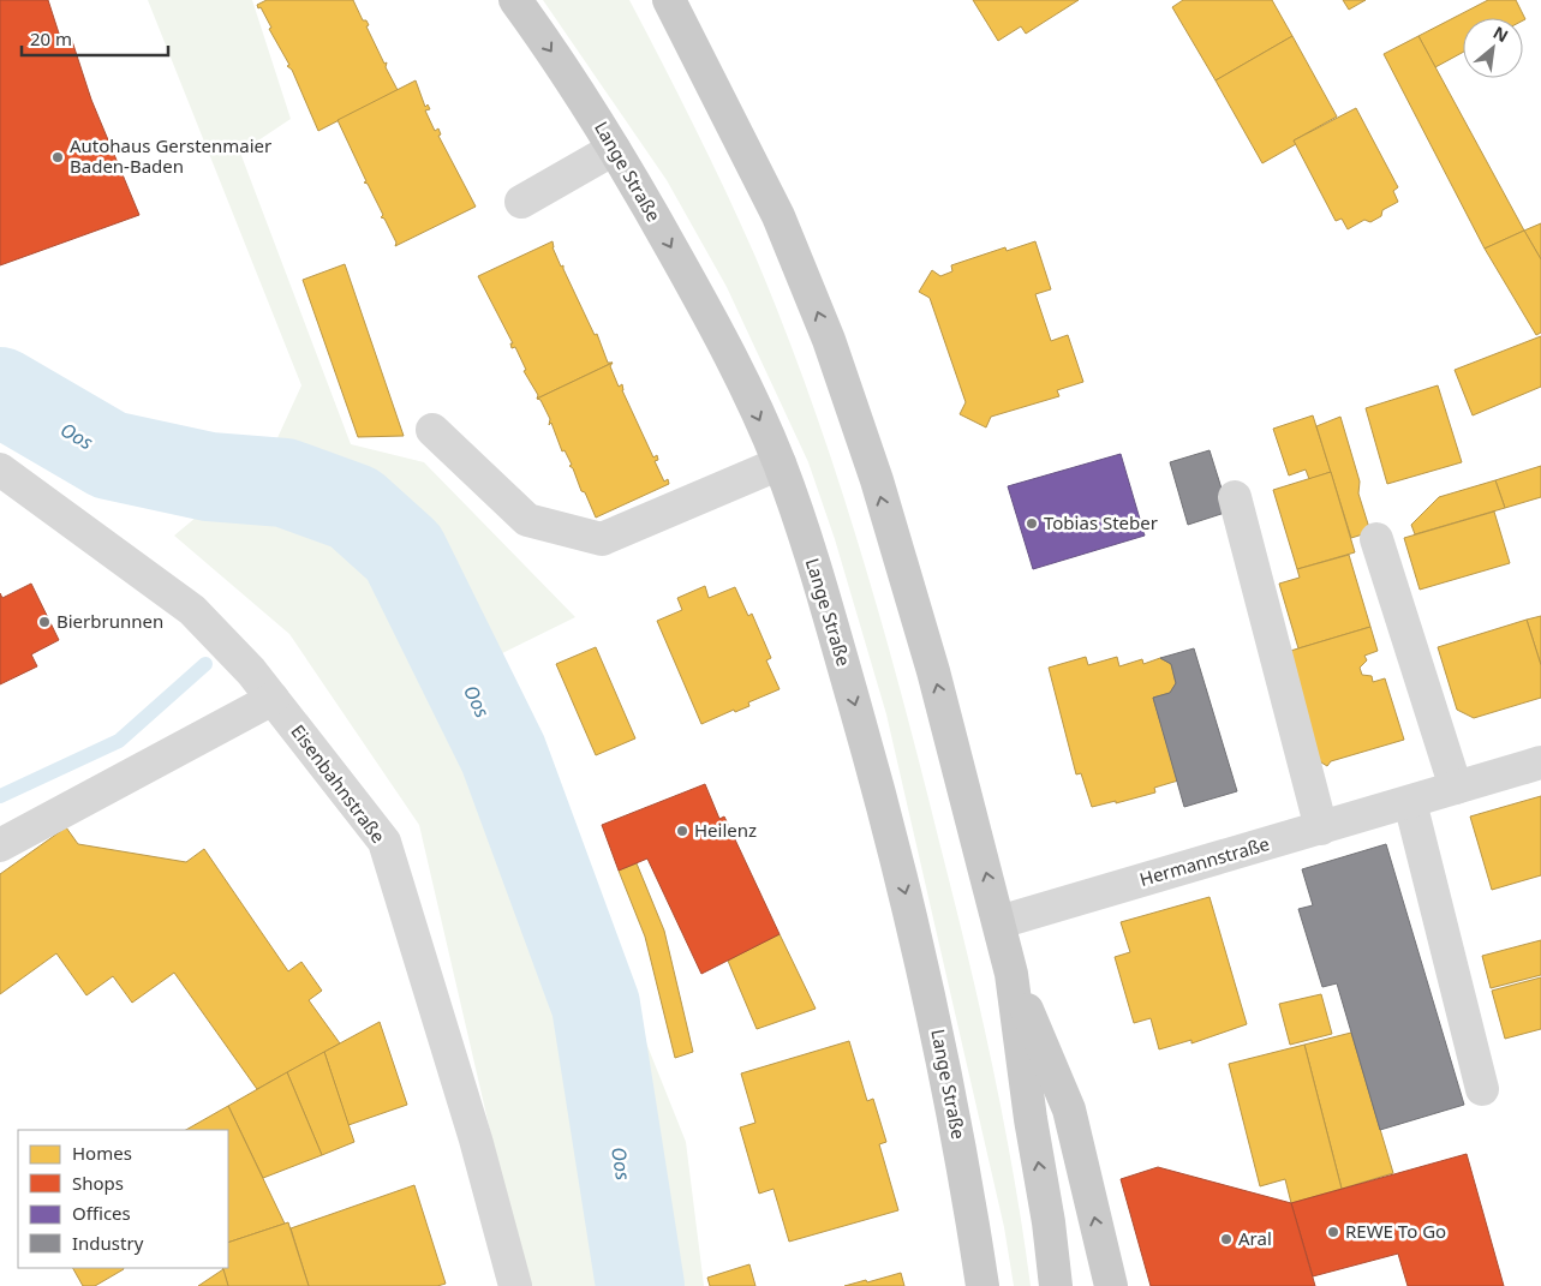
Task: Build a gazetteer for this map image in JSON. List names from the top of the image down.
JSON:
{
  "streets": {
    "main road": ["Lange Straße"],
    "street": ["Eisenbahnstraße", "Hermannstraße"]
  },
  "water": ["Oos"],
  "places": [
    "Autohaus Gerstenmaier Baden-Baden",
    "Tobias Steber",
    "Bierbrunnen",
    "Heilenz",
    "REWE To Go",
    "Aral"
  ],
  "legend": [
    "Homes",
    "Shops",
    "Offices",
    "Industry"
  ],
  "scale_bar": "20 m",
  "north": "top right"
}
